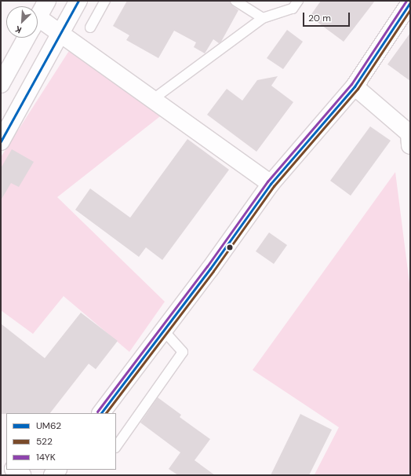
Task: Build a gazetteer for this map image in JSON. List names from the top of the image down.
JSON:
{
  "lines": ["transit line UM62", "transit line 14YK", "transit line 522"],
  "legend": ["UM62", "522", "14YK"],
  "scale_bar": "20 m",
  "north": "bottom left"
}
